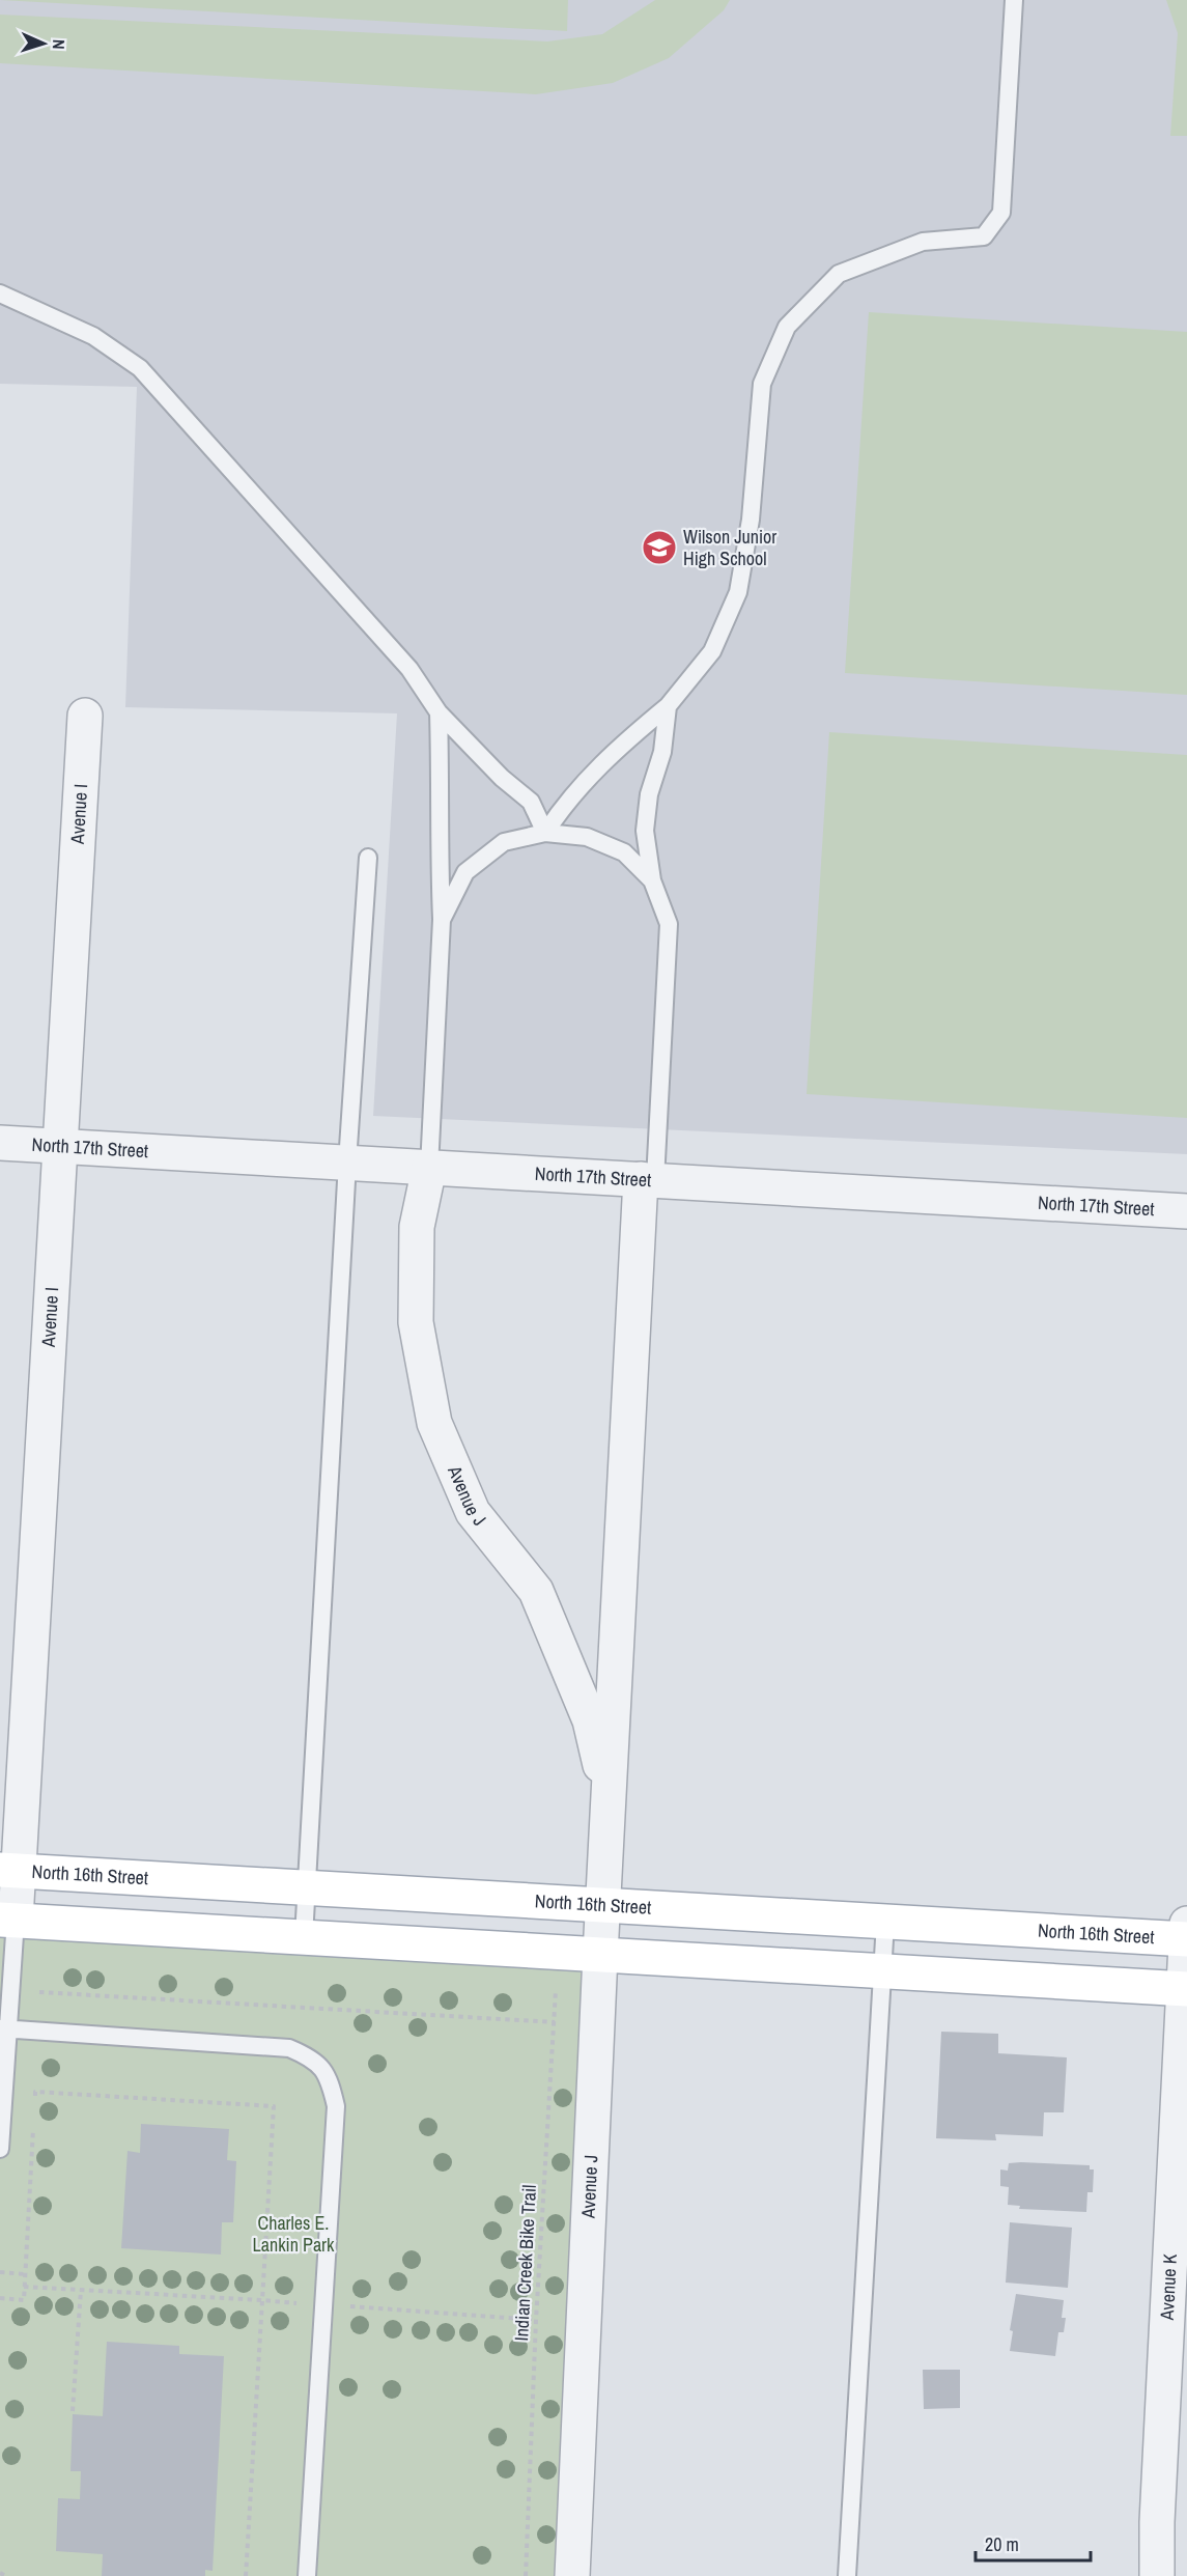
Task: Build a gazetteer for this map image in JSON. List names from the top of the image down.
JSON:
{
  "streets": {
    "main road": ["North 16th Street"],
    "street": [
      "Avenue I",
      "North 17th Street",
      "Avenue J",
      "Avenue K"
    ],
    "path": ["Indian Creek Bike Trail"]
  },
  "crossings": [
    ["Avenue I", "North 17th Street"],
    ["Avenue I", "North 16th Street"],
    ["North 17th Street", "Avenue J"],
    ["Avenue J", "North 16th Street"],
    ["North 16th Street", "Avenue K"]
  ],
  "parks": ["Charles E. Lankin Park"],
  "places": {
    "school or university": ["Wilson Junior High School"]
  },
  "scale_bar": "20 m",
  "north": "right"
}
